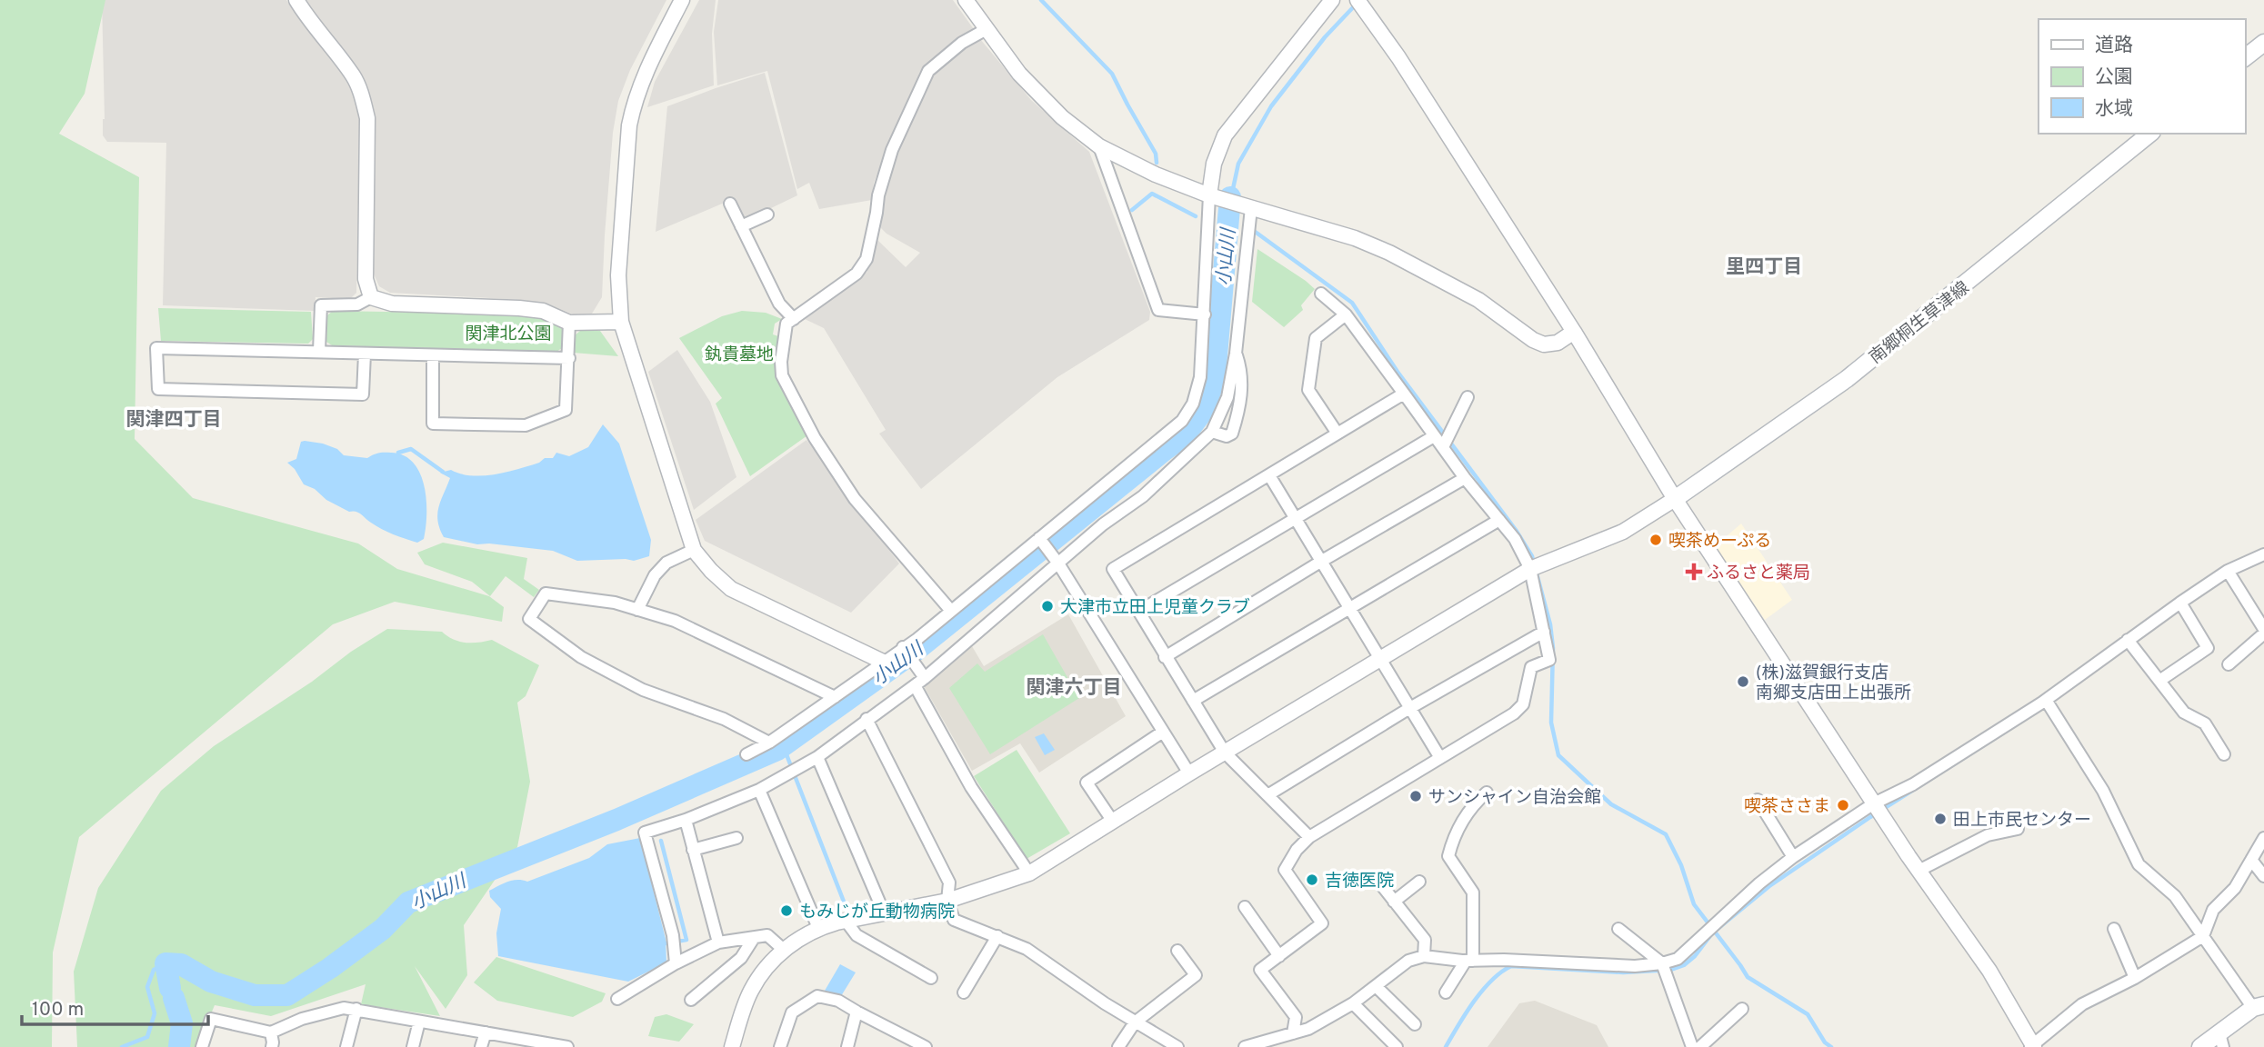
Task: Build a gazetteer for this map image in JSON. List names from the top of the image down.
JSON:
{
  "streets": {
    "main road": ["南郷桐生草津線"]
  },
  "districts": ["里四丁目", "関津四丁目", "関津六丁目"],
  "water": ["小山川"],
  "parks": ["関津北公園", "釻貴墓地"],
  "places": {
    "other": [
      "喫茶めーぷる",
      "大津市立田上児童クラブ",
      "(株)滋賀銀行支店 南郷支店田上出張所",
      "サンシャイン自治会館",
      "喫茶ささま",
      "田上市民センター",
      "吉徳医院",
      "もみじが丘動物病院"
    ],
    "health": ["ふるさと薬局"]
  },
  "legend": ["道路", "公園", "水域"],
  "scale_bar": "100 m"
}
